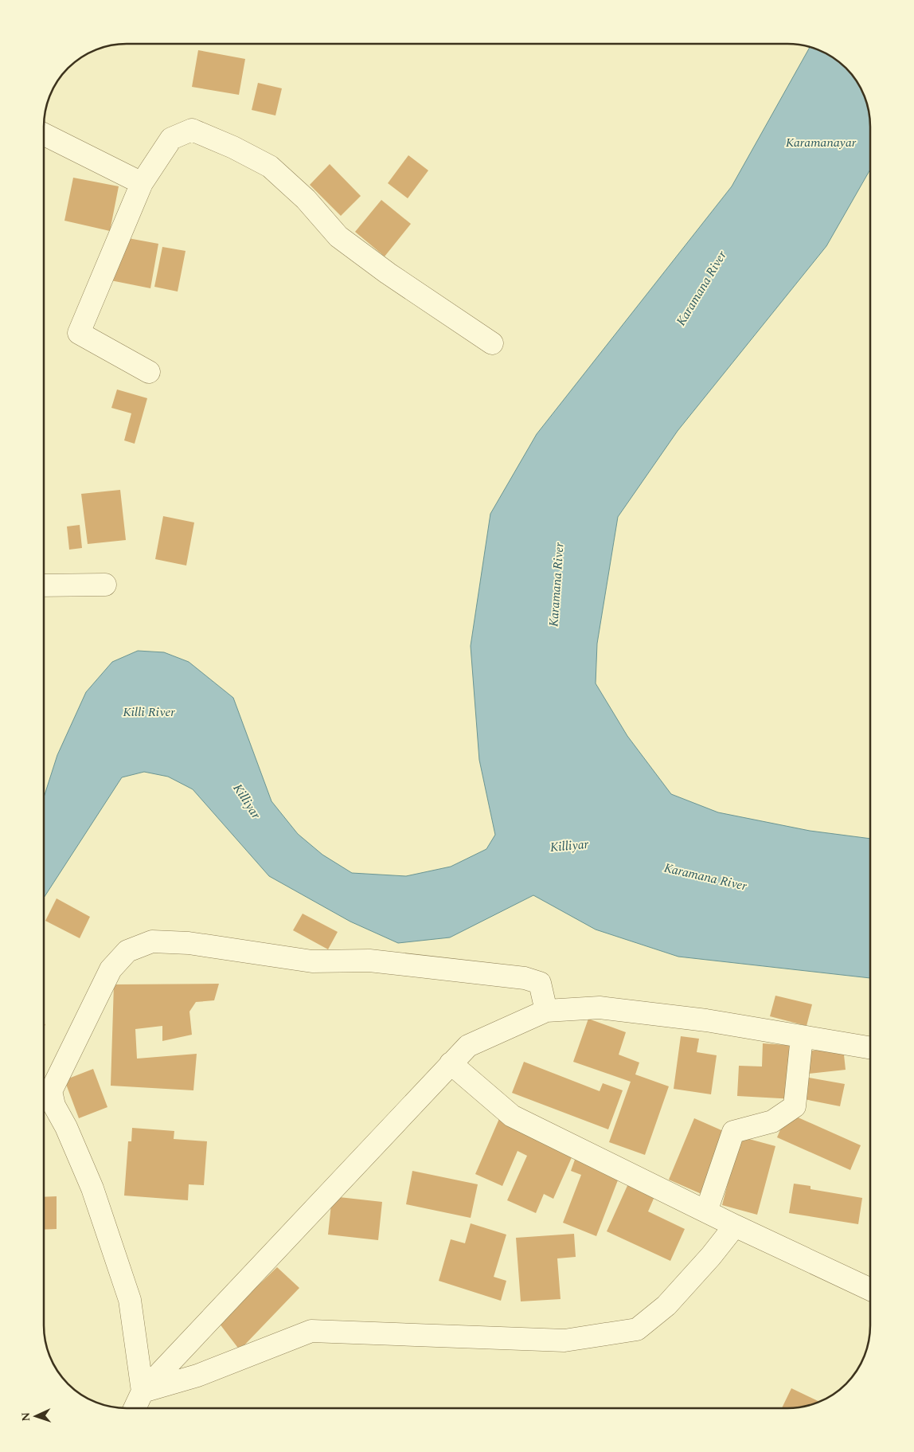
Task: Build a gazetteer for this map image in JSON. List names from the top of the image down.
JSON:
{
  "water": [
    "Karamanayar",
    "Karamana River",
    "Killi River",
    "Killiyar"
  ],
  "north": "left"
}
